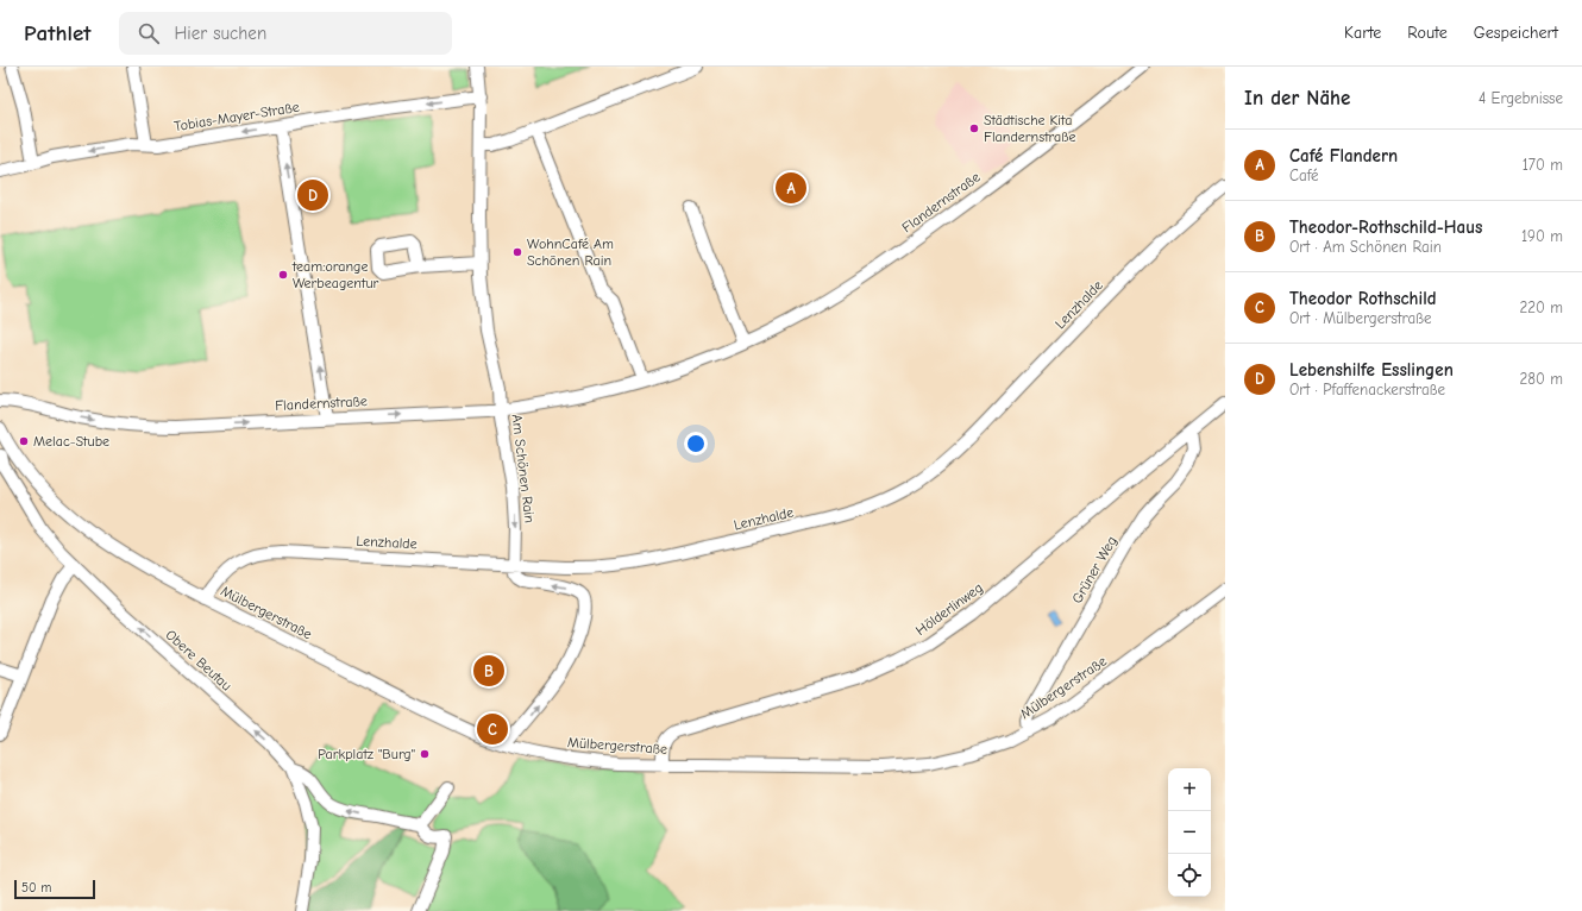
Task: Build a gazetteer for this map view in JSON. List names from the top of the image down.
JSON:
{
  "streets": {
    "street": [
      "Tobias-Mayer-Straße",
      "Flandernstraße",
      "Lenzhalde",
      "Am Schönen Rain",
      "Grüner Weg",
      "Hölderlinweg",
      "Mülbergerstraße",
      "Obere Beutau"
    ]
  },
  "crossings": [
    ["Tobias-Mayer-Straße", "Am Schönen Rain"],
    ["Flandernstraße", "Am Schönen Rain"],
    ["Lenzhalde", "Am Schönen Rain"],
    ["Lenzhalde", "Mülbergerstraße"],
    ["Grüner Weg", "Hölderlinweg"],
    ["Grüner Weg", "Mülbergerstraße"],
    ["Hölderlinweg", "Mülbergerstraße"],
    ["Mülbergerstraße", "Obere Beutau"]
  ],
  "one_way": ["Tobias-Mayer-Straße", "Flandernstraße", "Obere Beutau"],
  "places": [
    "Städtische Kita Flandernstraße",
    "WohnCafé Am Schönen Rain",
    "team:orange Werbeagentur",
    "Melac-Stube",
    "Parkplatz \"Burg\""
  ],
  "scale_bar": "50 m",
  "page": {
    "header": "Pathlet",
    "search": "Hier suchen",
    "nav": ["Karte", "Route", "Gespeichert"],
    "heading": ["In der Nähe", "4 Ergebnisse"],
    "list": [
      {
        "mark": "A",
        "name": "Café Flandern",
        "note": "Café",
        "value": "170 m"
      },
      {
        "mark": "B",
        "name": "Theodor-Rothschild-Haus",
        "note": "Ort · Am Schönen Rain",
        "value": "190 m"
      },
      {
        "mark": "C",
        "name": "Theodor Rothschild",
        "note": "Ort · Mülbergerstraße",
        "value": "220 m"
      },
      {
        "mark": "D",
        "name": "Lebenshilfe Esslingen",
        "note": "Ort · Pfaffenackerstraße",
        "value": "280 m"
      }
    ],
    "pins": [
      "A",
      "D",
      "B",
      "C"
    ],
    "map_buttons": ["+", "−"],
    "scale": "50 m"
  }
}
